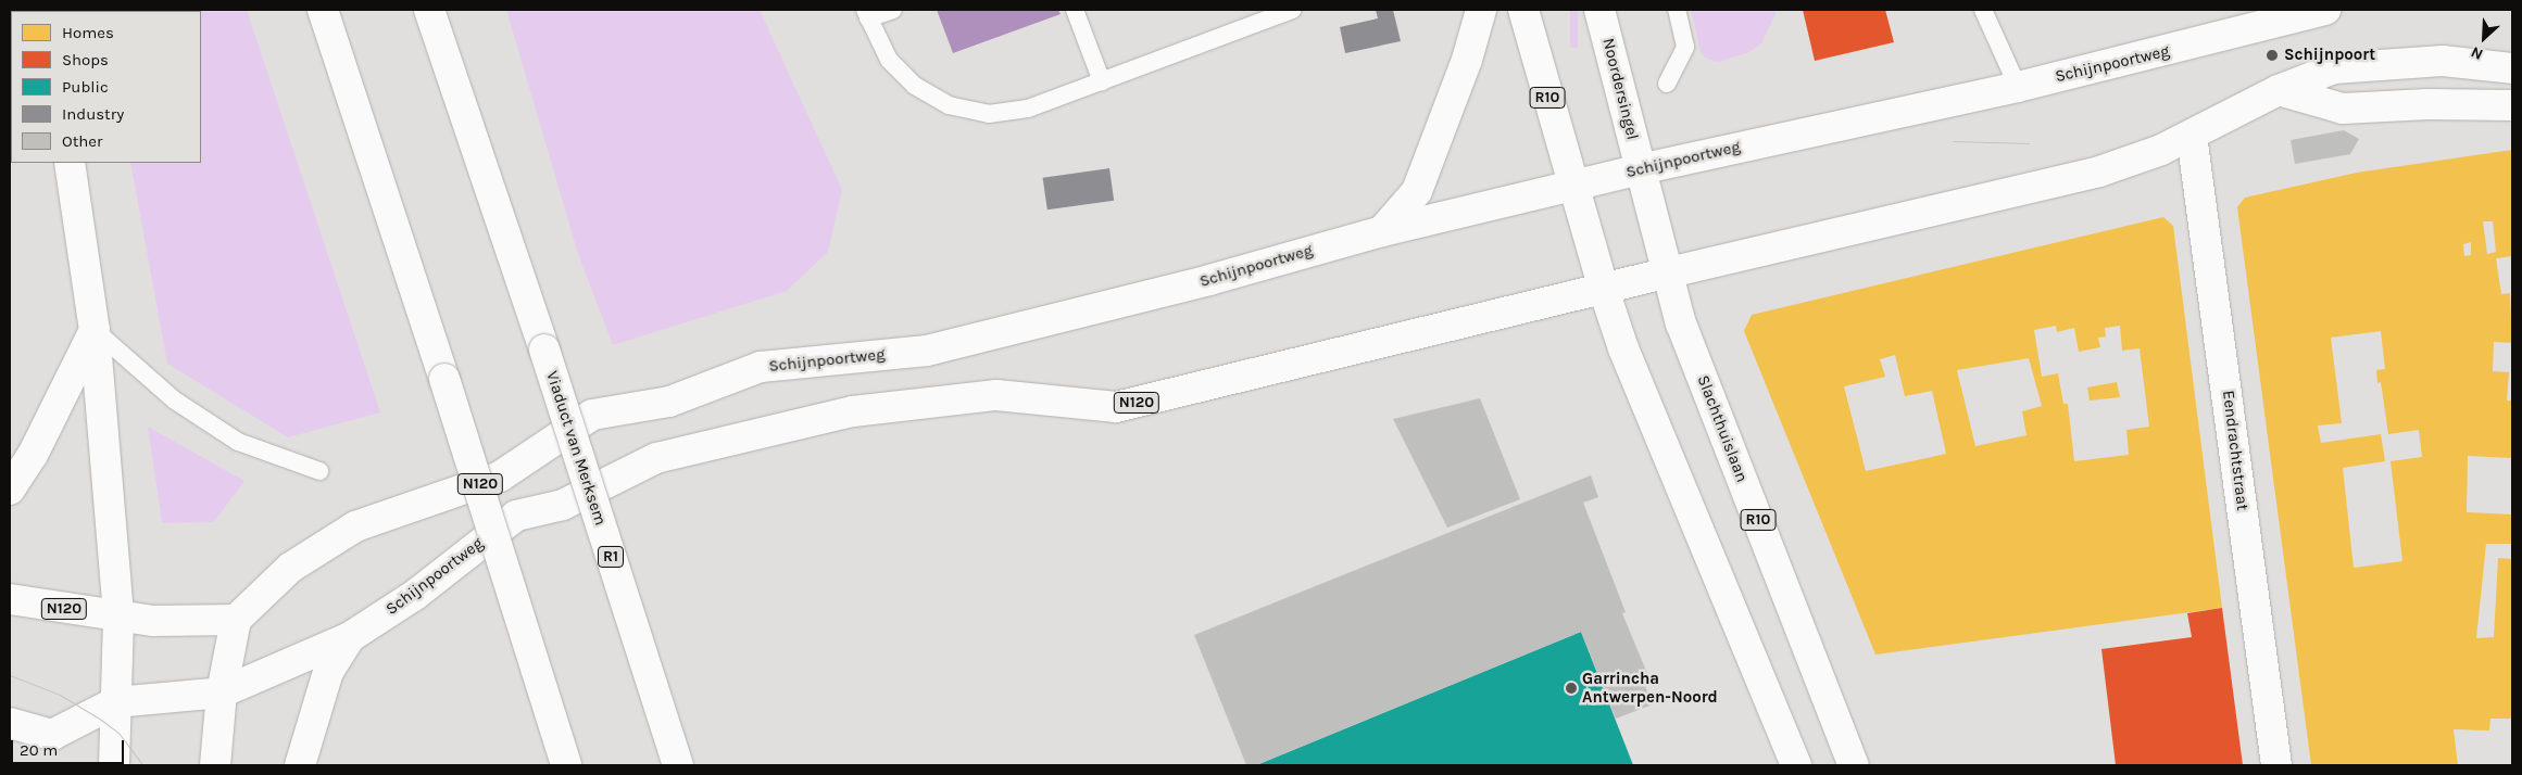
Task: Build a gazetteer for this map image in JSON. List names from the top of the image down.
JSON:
{
  "streets": {
    "main road": [
      "Schijnpoortweg",
      "Noordersingel",
      "R10",
      "N120",
      "Slachthuislaan",
      "Viaduct van Merksem",
      "Eendrachtstraat",
      "R1"
    ]
  },
  "crossings": [
    ["Schijnpoortweg", "Noordersingel"],
    ["Schijnpoortweg", "R10"],
    ["Schijnpoortweg", "N120"],
    ["Schijnpoortweg", "Slachthuislaan"],
    ["Schijnpoortweg", "Eendrachtstraat"],
    ["Noordersingel", "R10"],
    ["R10", "Slachthuislaan"]
  ],
  "places": ["Schijnpoort", "Garrincha Antwerpen-Noord"],
  "legend": [
    "Homes",
    "Shops",
    "Public",
    "Industry",
    "Other"
  ],
  "scale_bar": "20 m",
  "north": "bottom left"
}
